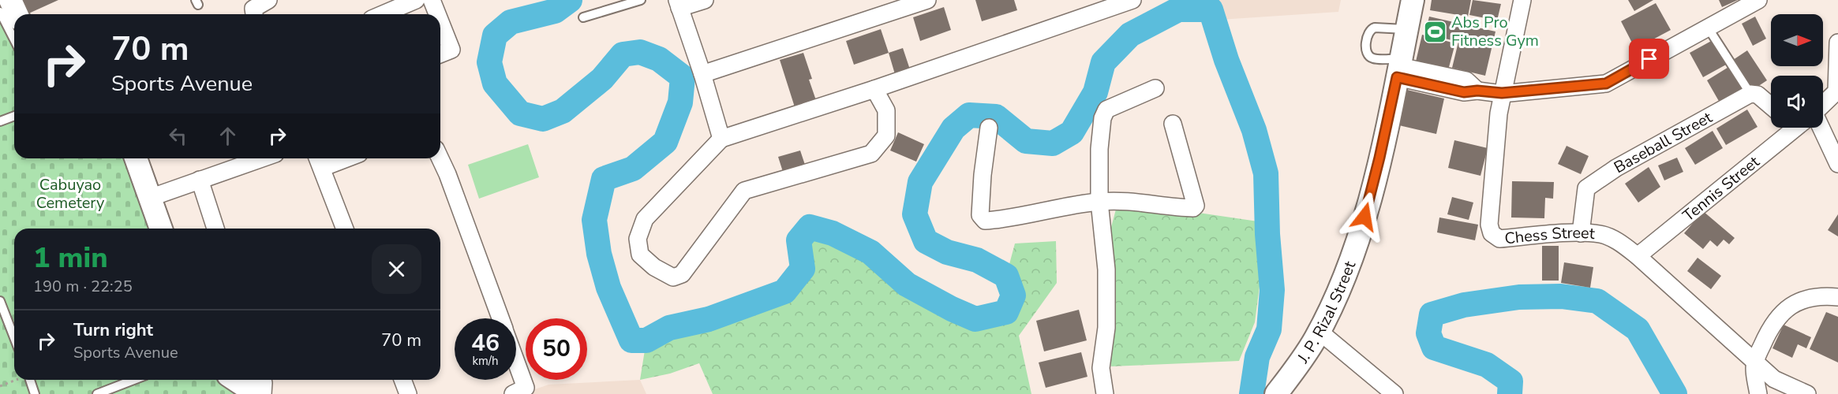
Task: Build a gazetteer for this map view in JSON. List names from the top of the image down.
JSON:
{
  "streets": {
    "main road": ["J. P. Rizal Street"],
    "street": ["Baseball Street", "Tennis Street", "Chess Street"]
  },
  "crossings": [
    ["Baseball Street", "Chess Street"],
    ["Tennis Street", "Chess Street"]
  ],
  "parks": ["Cabuyao Cemetery"],
  "places": {
    "sports": ["Abs Pro Fitness Gym"]
  },
  "north": "right",
  "page": {
    "turn": ["70 m", "Sports Avenue"],
    "heading": ["1 min", "190 m · 22:25"],
    "list": [
      {
        "name": "Turn right",
        "note": "Sports Avenue",
        "value": "70 m"
      }
    ],
    "speed": "46 km/h",
    "limit": "50"
  }
}
